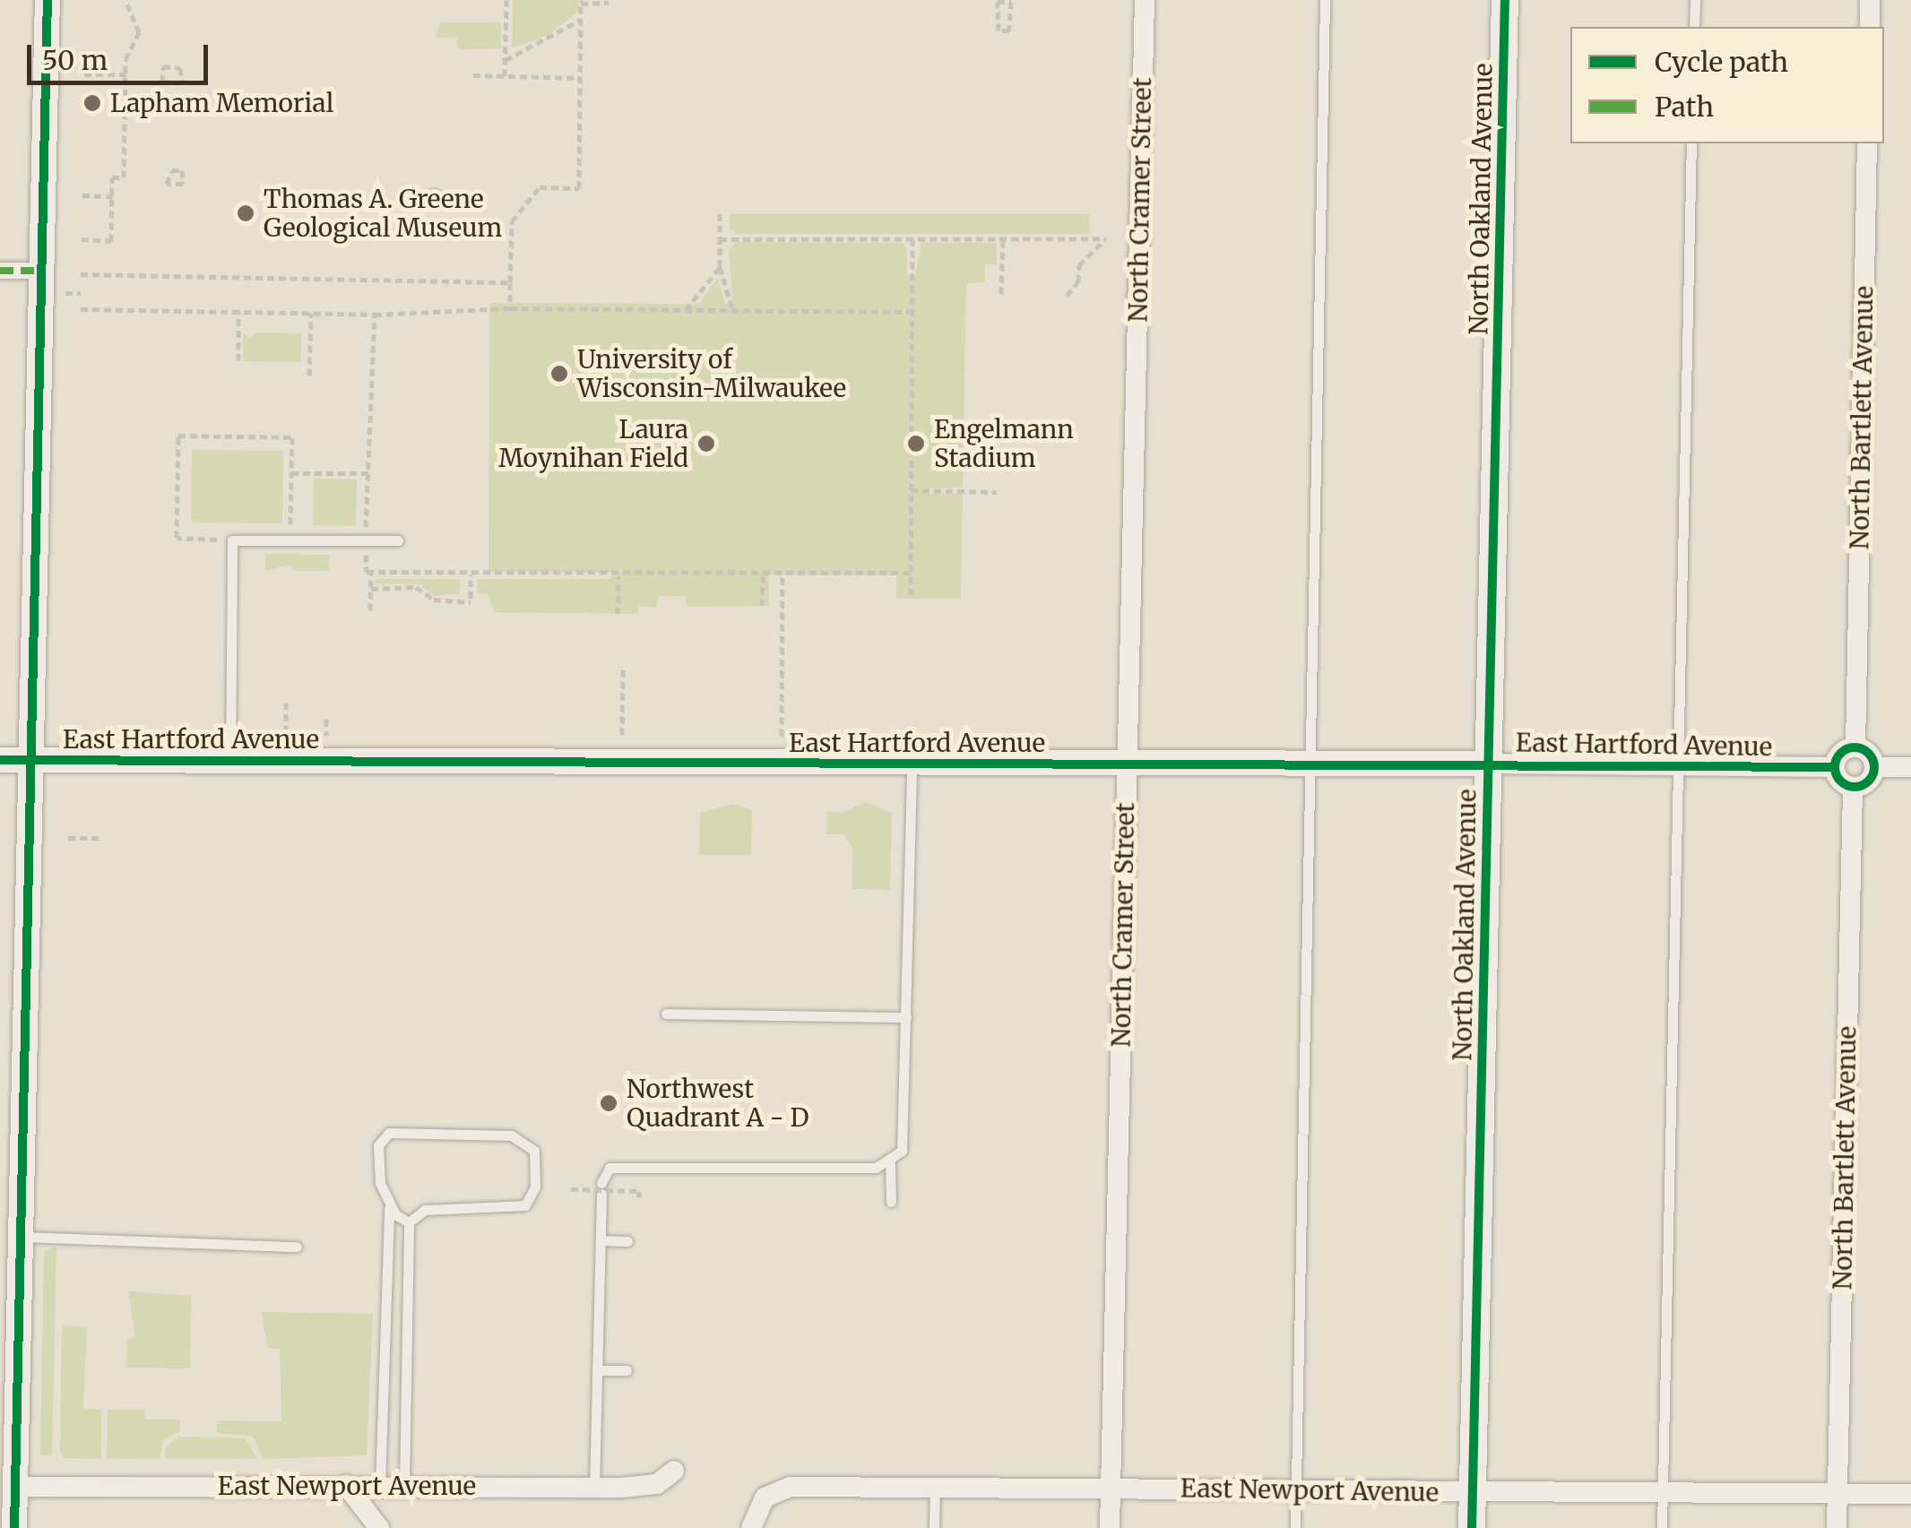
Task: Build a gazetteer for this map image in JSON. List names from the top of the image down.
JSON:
{
  "streets": {
    "main road": ["North Oakland Avenue"],
    "street": [
      "North Cramer Street",
      "North Bartlett Avenue",
      "East Hartford Avenue",
      "East Newport Avenue"
    ]
  },
  "crossings": [
    ["North Oakland Avenue", "East Hartford Avenue"],
    ["North Oakland Avenue", "East Newport Avenue"],
    ["North Cramer Street", "East Hartford Avenue"],
    ["North Cramer Street", "East Newport Avenue"],
    ["North Bartlett Avenue", "East Hartford Avenue"],
    ["North Bartlett Avenue", "East Newport Avenue"]
  ],
  "places": [
    "Lapham Memorial",
    "Thomas A. Greene Geological Museum",
    "University of Wisconsin-Milwaukee",
    "Laura Moynihan Field",
    "Engelmann Stadium",
    "Northwest Quadrant A - D"
  ],
  "legend": ["Cycle path", "Path"],
  "scale_bar": "50 m"
}
